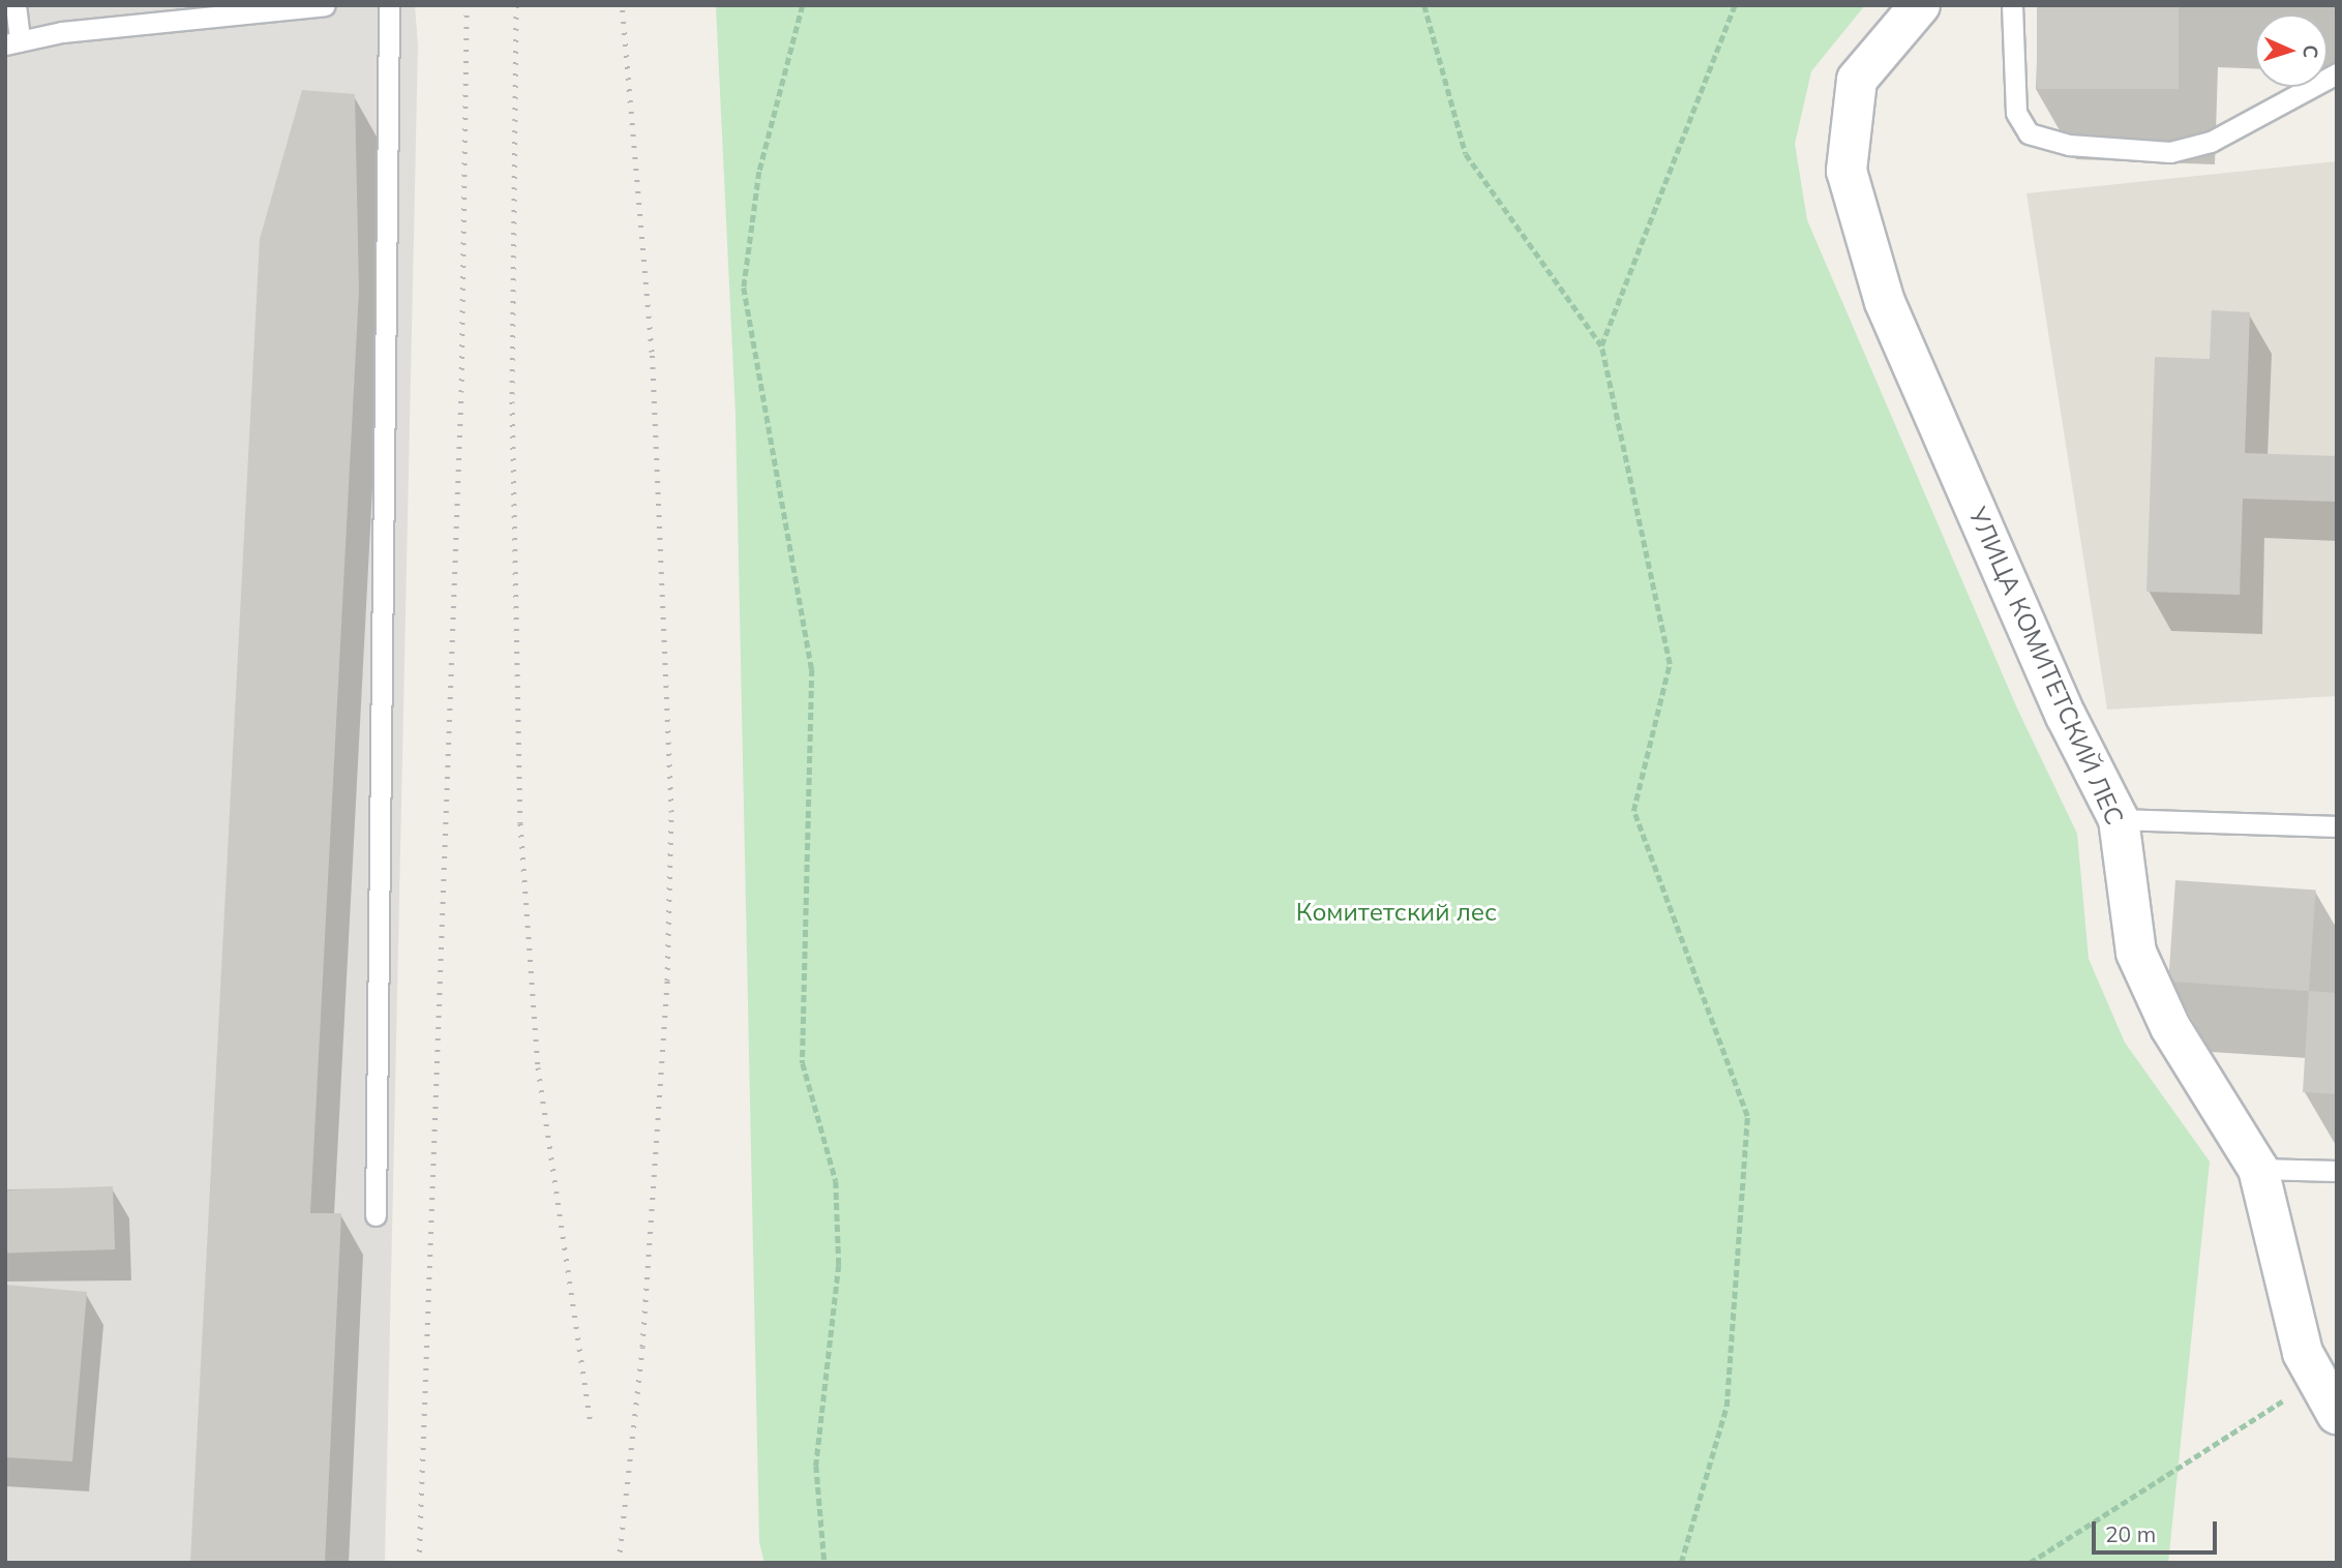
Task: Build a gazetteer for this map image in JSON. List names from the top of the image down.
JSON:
{
  "streets": {
    "street": ["УЛИЦА КОМИТЕТСКИЙ ЛЕС"]
  },
  "parks": ["Комитетский лес"],
  "scale_bar": "20 m",
  "north": "right"
}
